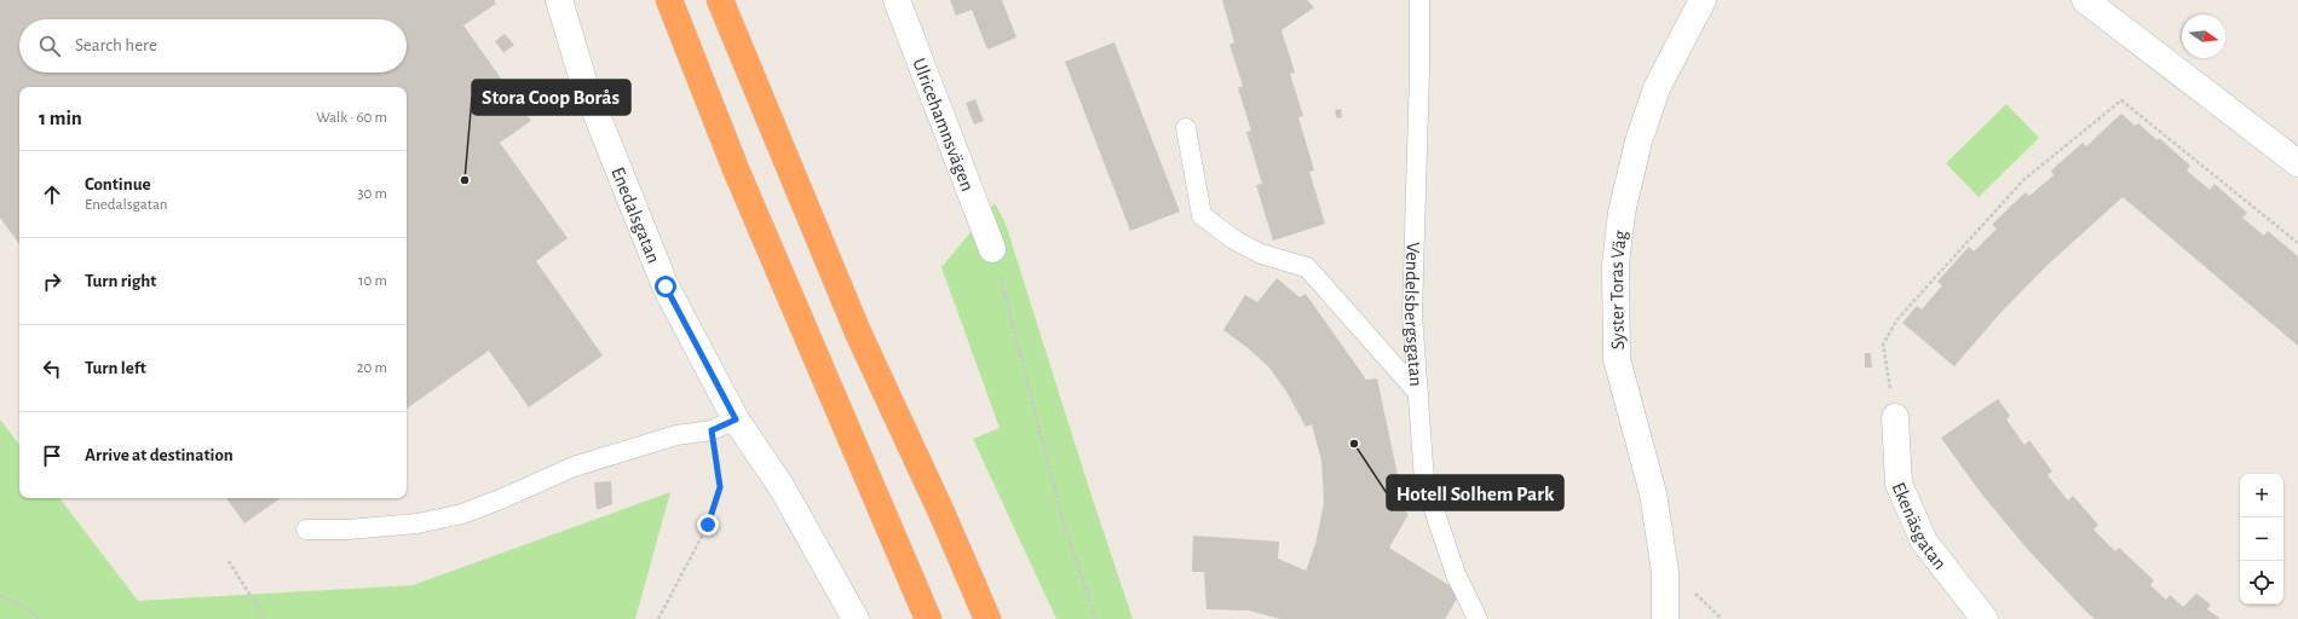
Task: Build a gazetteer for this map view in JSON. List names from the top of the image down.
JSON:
{
  "streets": {
    "street": [
      "Ulricehamnsvägen",
      "Enedalsgatan",
      "Syster Toras Väg",
      "Ekenäsgatan"
    ],
    "lane": ["Vendelsbergsgatan"]
  },
  "places": ["Stora Coop Borås", "Hotell Solhem Park"],
  "north": "right",
  "page": {
    "search": "Search here",
    "heading": ["1 min", "Walk · 60 m"],
    "list": [
      ["Continue", "Enedalsgatan", "30 m"],
      ["Turn right", "10 m"],
      ["Turn left", "20 m"],
      "Arrive at destination"
    ],
    "map_buttons": ["+", "−"]
  }
}
